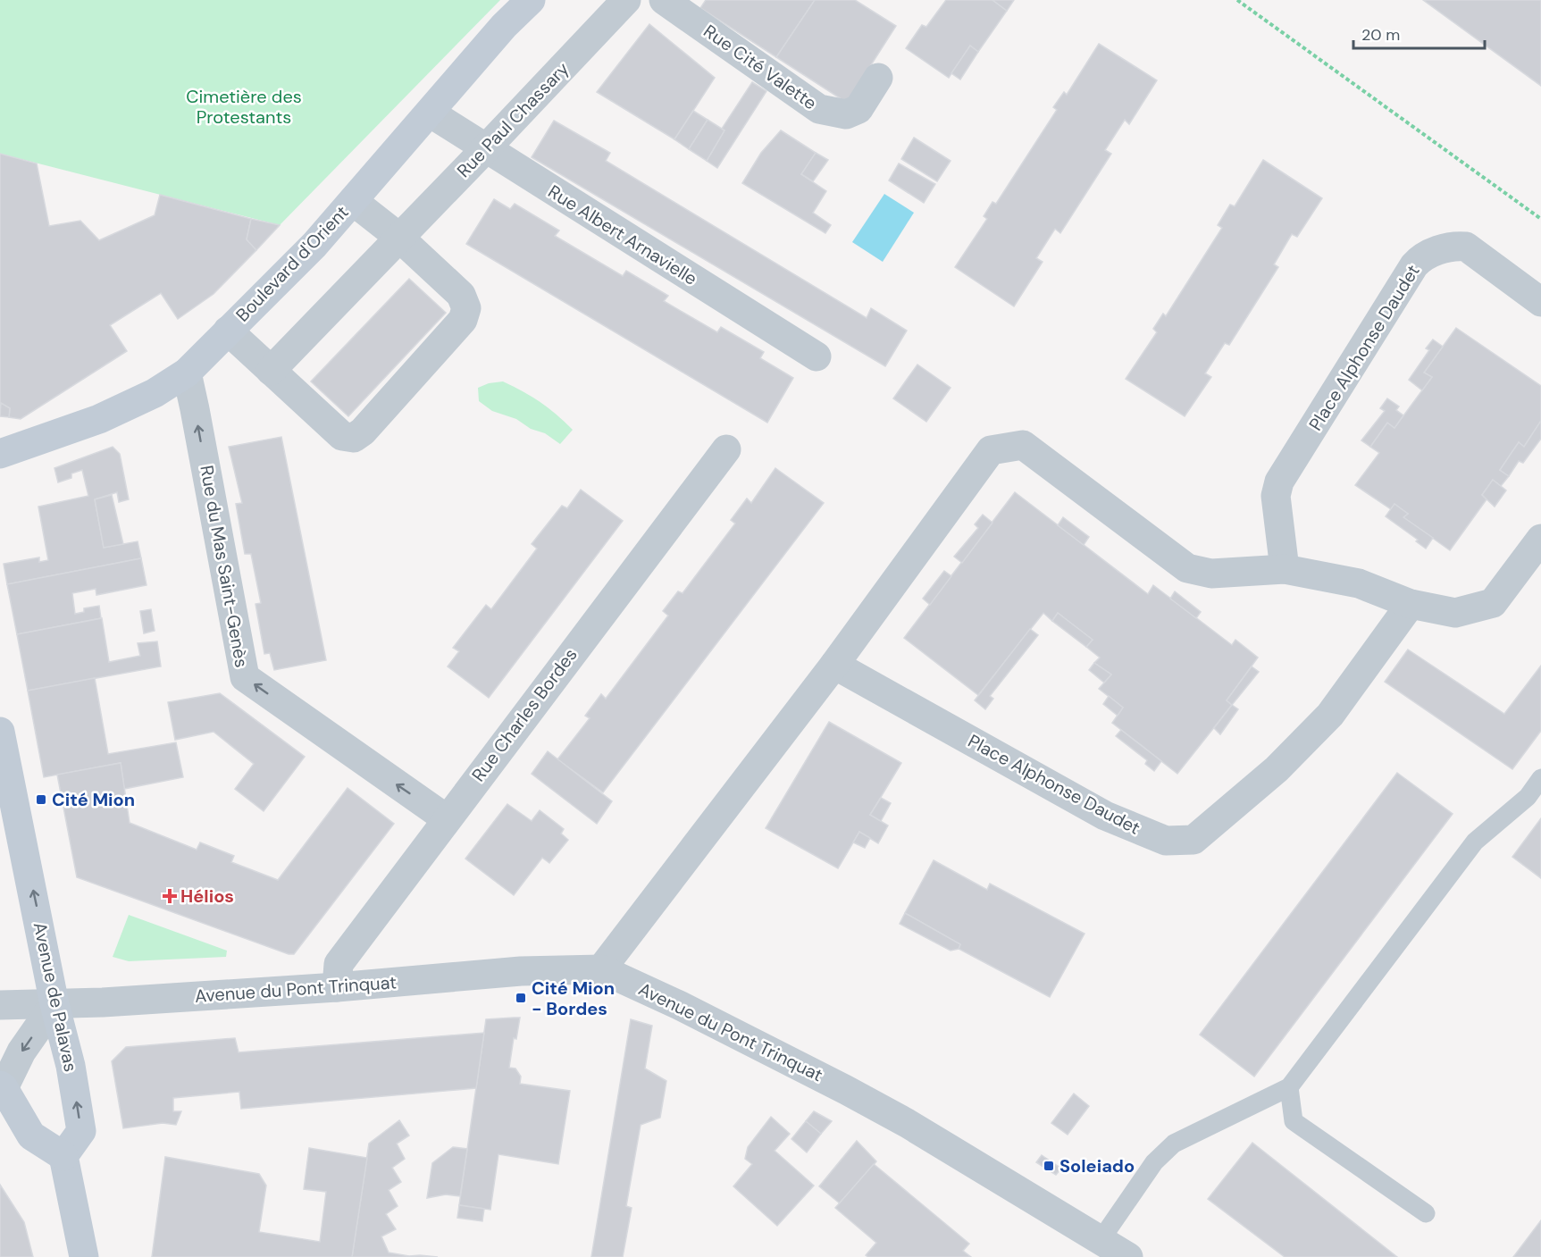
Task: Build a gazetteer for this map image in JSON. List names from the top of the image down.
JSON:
{
  "streets": {
    "main road": ["Boulevard d'Orient", "Avenue de Palavas"],
    "street": [
      "Rue Cité Valette",
      "Rue Paul Chassary",
      "Rue Albert Arnavielle",
      "Place Alphonse Daudet",
      "Rue du Mas Saint-Genès",
      "Rue Charles Bordes",
      "Avenue du Pont Trinquat"
    ]
  },
  "crossings": [
    ["Rue Paul Chassary", "Rue Albert Arnavielle"],
    ["Rue Albert Arnavielle", "Boulevard d'Orient"],
    ["Boulevard d'Orient", "Rue du Mas Saint-Genès"],
    ["Rue du Mas Saint-Genès", "Rue Charles Bordes"],
    ["Rue Charles Bordes", "Avenue du Pont Trinquat"],
    ["Avenue du Pont Trinquat", "Avenue de Palavas"]
  ],
  "one_way": ["Rue du Mas Saint-Genès", "Avenue de Palavas"],
  "parks": ["Cimetière des Protestants"],
  "places": {
    "transit": ["Cité Mion", "Cité Mion - Bordes", "Soleiado"],
    "health": ["Hélios"]
  },
  "scale_bar": "20 m"
}
